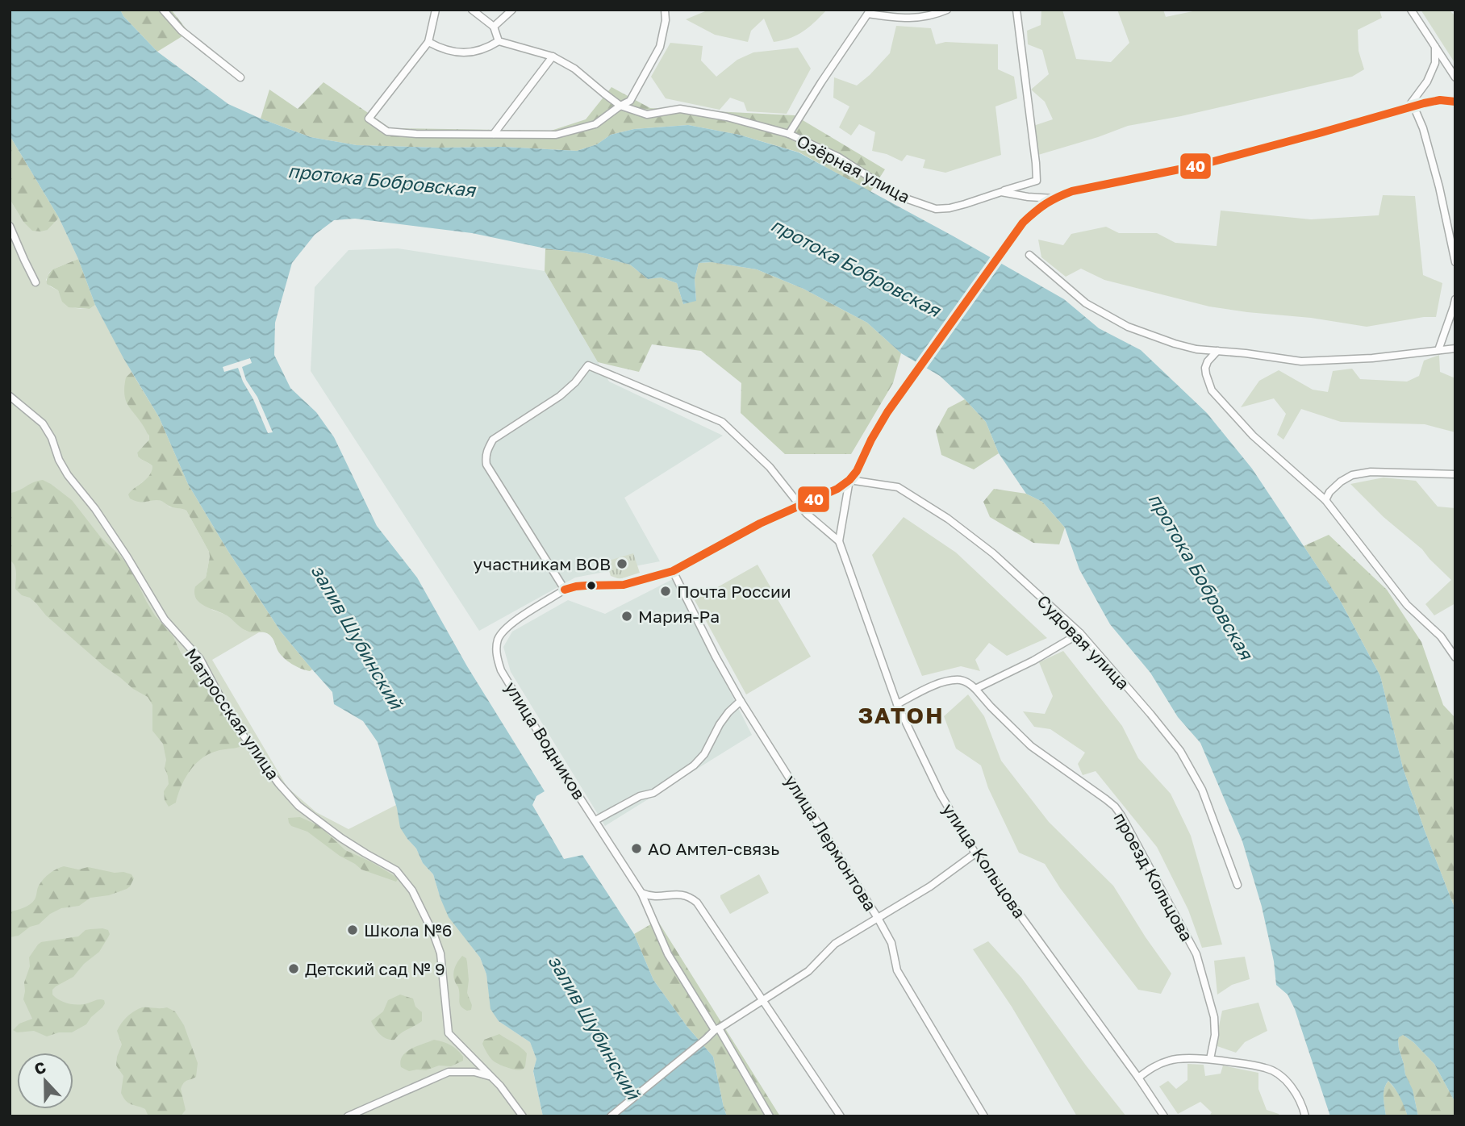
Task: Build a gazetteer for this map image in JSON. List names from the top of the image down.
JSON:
{
  "streets": {
    "street": [
      "Озёрная улица",
      "Судовая улица",
      "Матросская улица",
      "улица Водников",
      "улица Лермонтова",
      "улица Кольцова",
      "проезд Кольцова"
    ]
  },
  "crossings": [
    ["Судовая улица", "улица Кольцова"]
  ],
  "districts": ["ЗАТОН"],
  "water": ["протока Бобровская", "залив Шубинский"],
  "places": [
    "участникам ВОВ",
    "Почта России",
    "Мария-Ра",
    "АО Амтел-связь",
    "Школа №6",
    "Детский сад № 9"
  ],
  "lines": ["transit line 40"],
  "north": "top"
}
